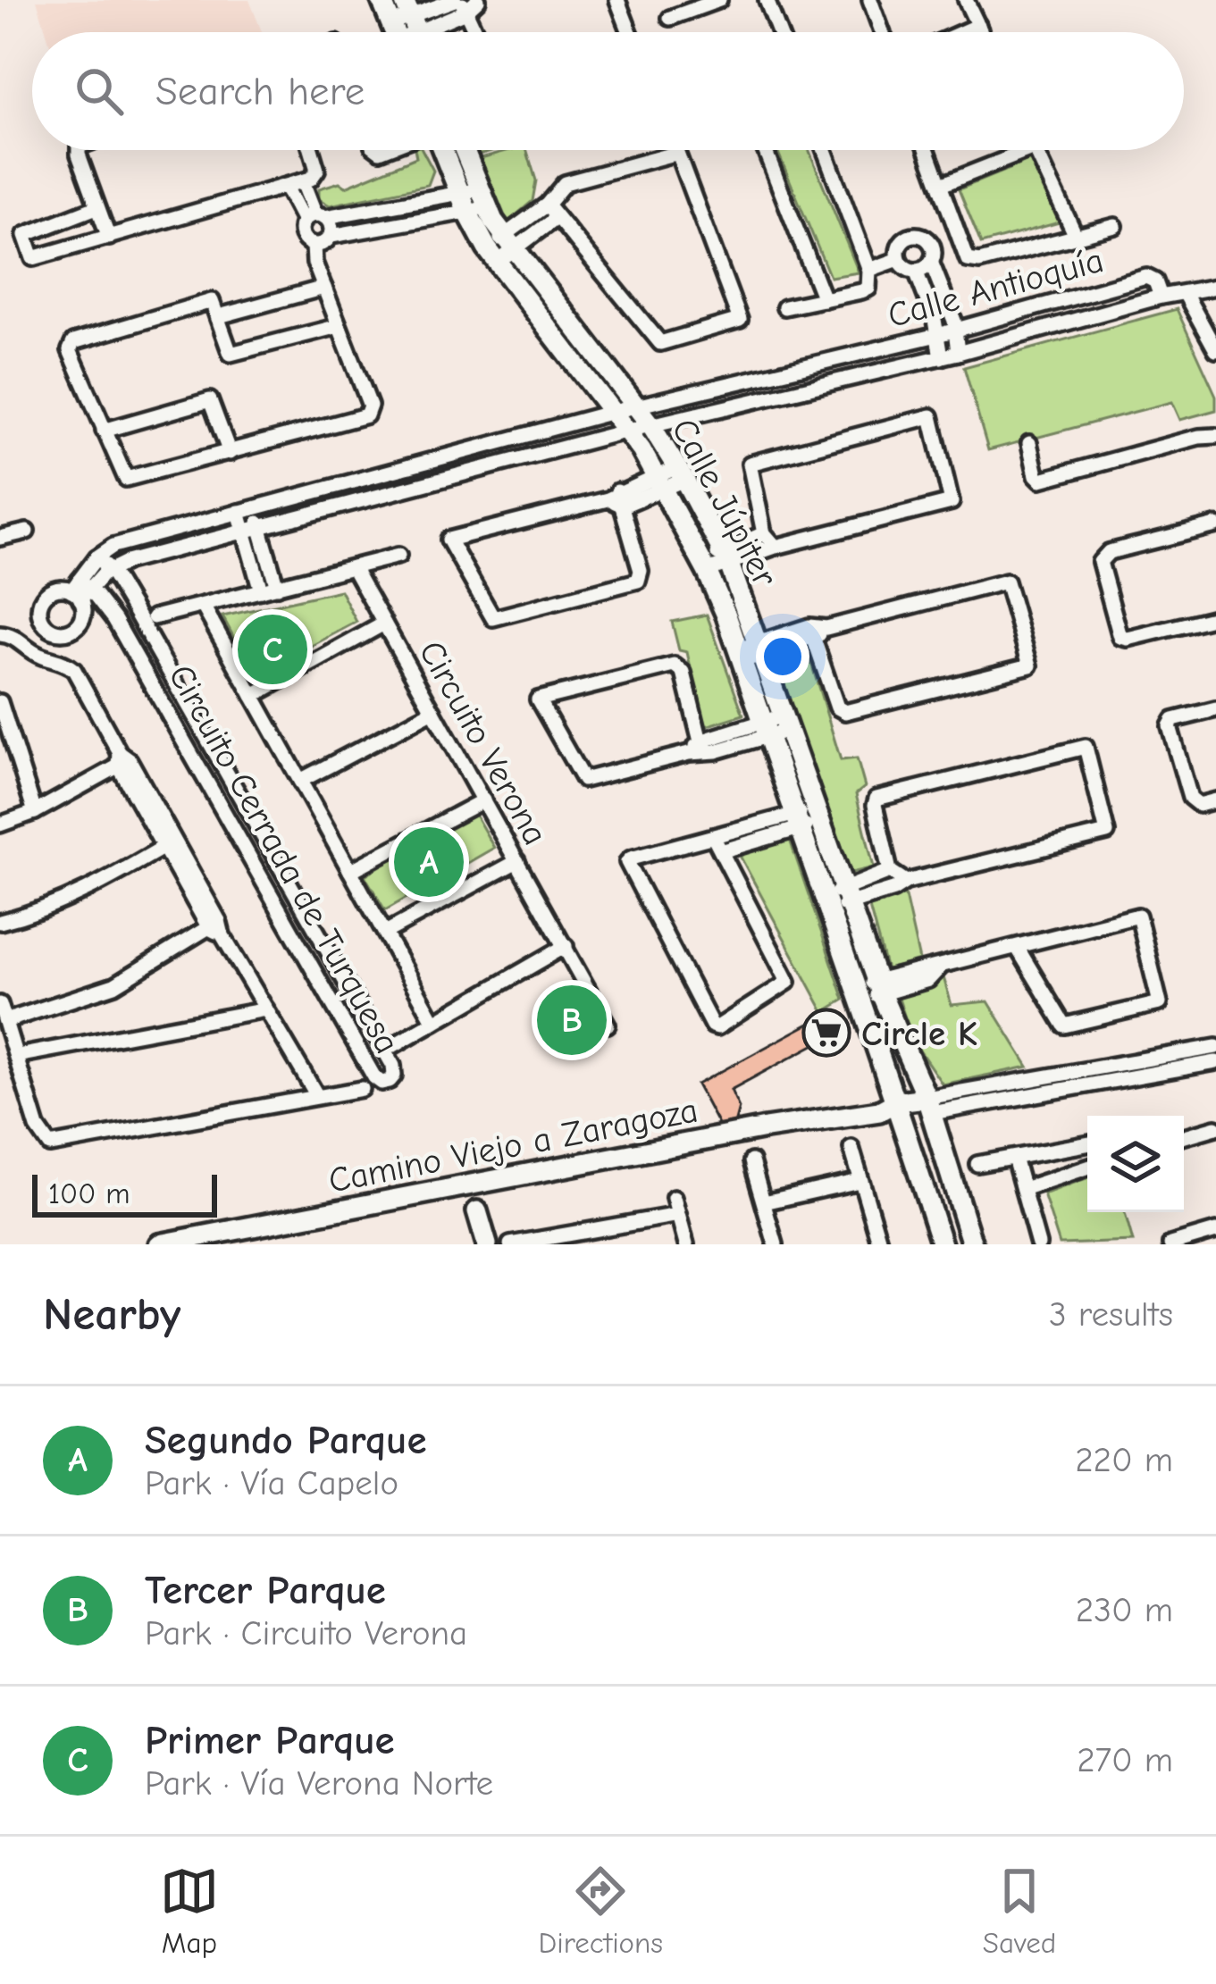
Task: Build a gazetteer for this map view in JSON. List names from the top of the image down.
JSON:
{
  "streets": {
    "main road": ["Calle Júpiter", "Camino Viejo a Zaragoza"],
    "street": ["Calle Antioquía", "Circuito Verona", "Circuito Cerrada de Turquesa"]
  },
  "crossings": [
    ["Calle Antioquía", "Calle Júpiter"],
    ["Calle Antioquía", "Circuito Cerrada de Turquesa"],
    ["Calle Júpiter", "Camino Viejo a Zaragoza"]
  ],
  "places": {
    "supermarket": ["Circle K"]
  },
  "scale_bar": "100 m",
  "page": {
    "search": "Search here",
    "pins": ["C", "A", "B"],
    "scale": "100 m",
    "heading": ["Nearby", "3 results"],
    "list": [
      {
        "mark": "A",
        "name": "Segundo Parque",
        "note": "Park · Vía Capelo",
        "value": "220 m"
      },
      {
        "mark": "B",
        "name": "Tercer Parque",
        "note": "Park · Circuito Verona",
        "value": "230 m"
      },
      {
        "mark": "C",
        "name": "Primer Parque",
        "note": "Park · Vía Verona Norte",
        "value": "270 m"
      }
    ],
    "nav": ["Map", "Directions", "Saved"]
  }
}
